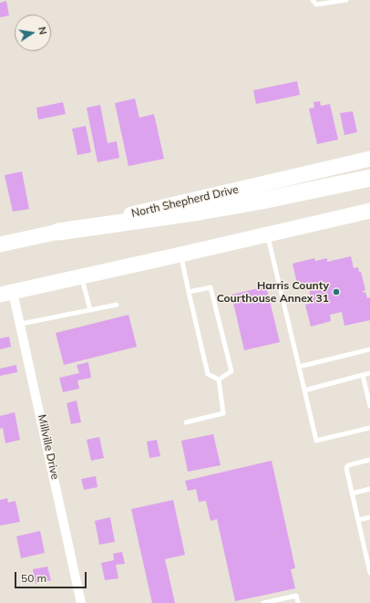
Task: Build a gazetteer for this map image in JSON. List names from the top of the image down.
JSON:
{
  "streets": {
    "main road": ["North Shepherd Drive"],
    "street": ["Millville Drive"]
  },
  "places": ["Harris County Courthouse Annex 31"],
  "scale_bar": "50 m",
  "north": "right"
}
